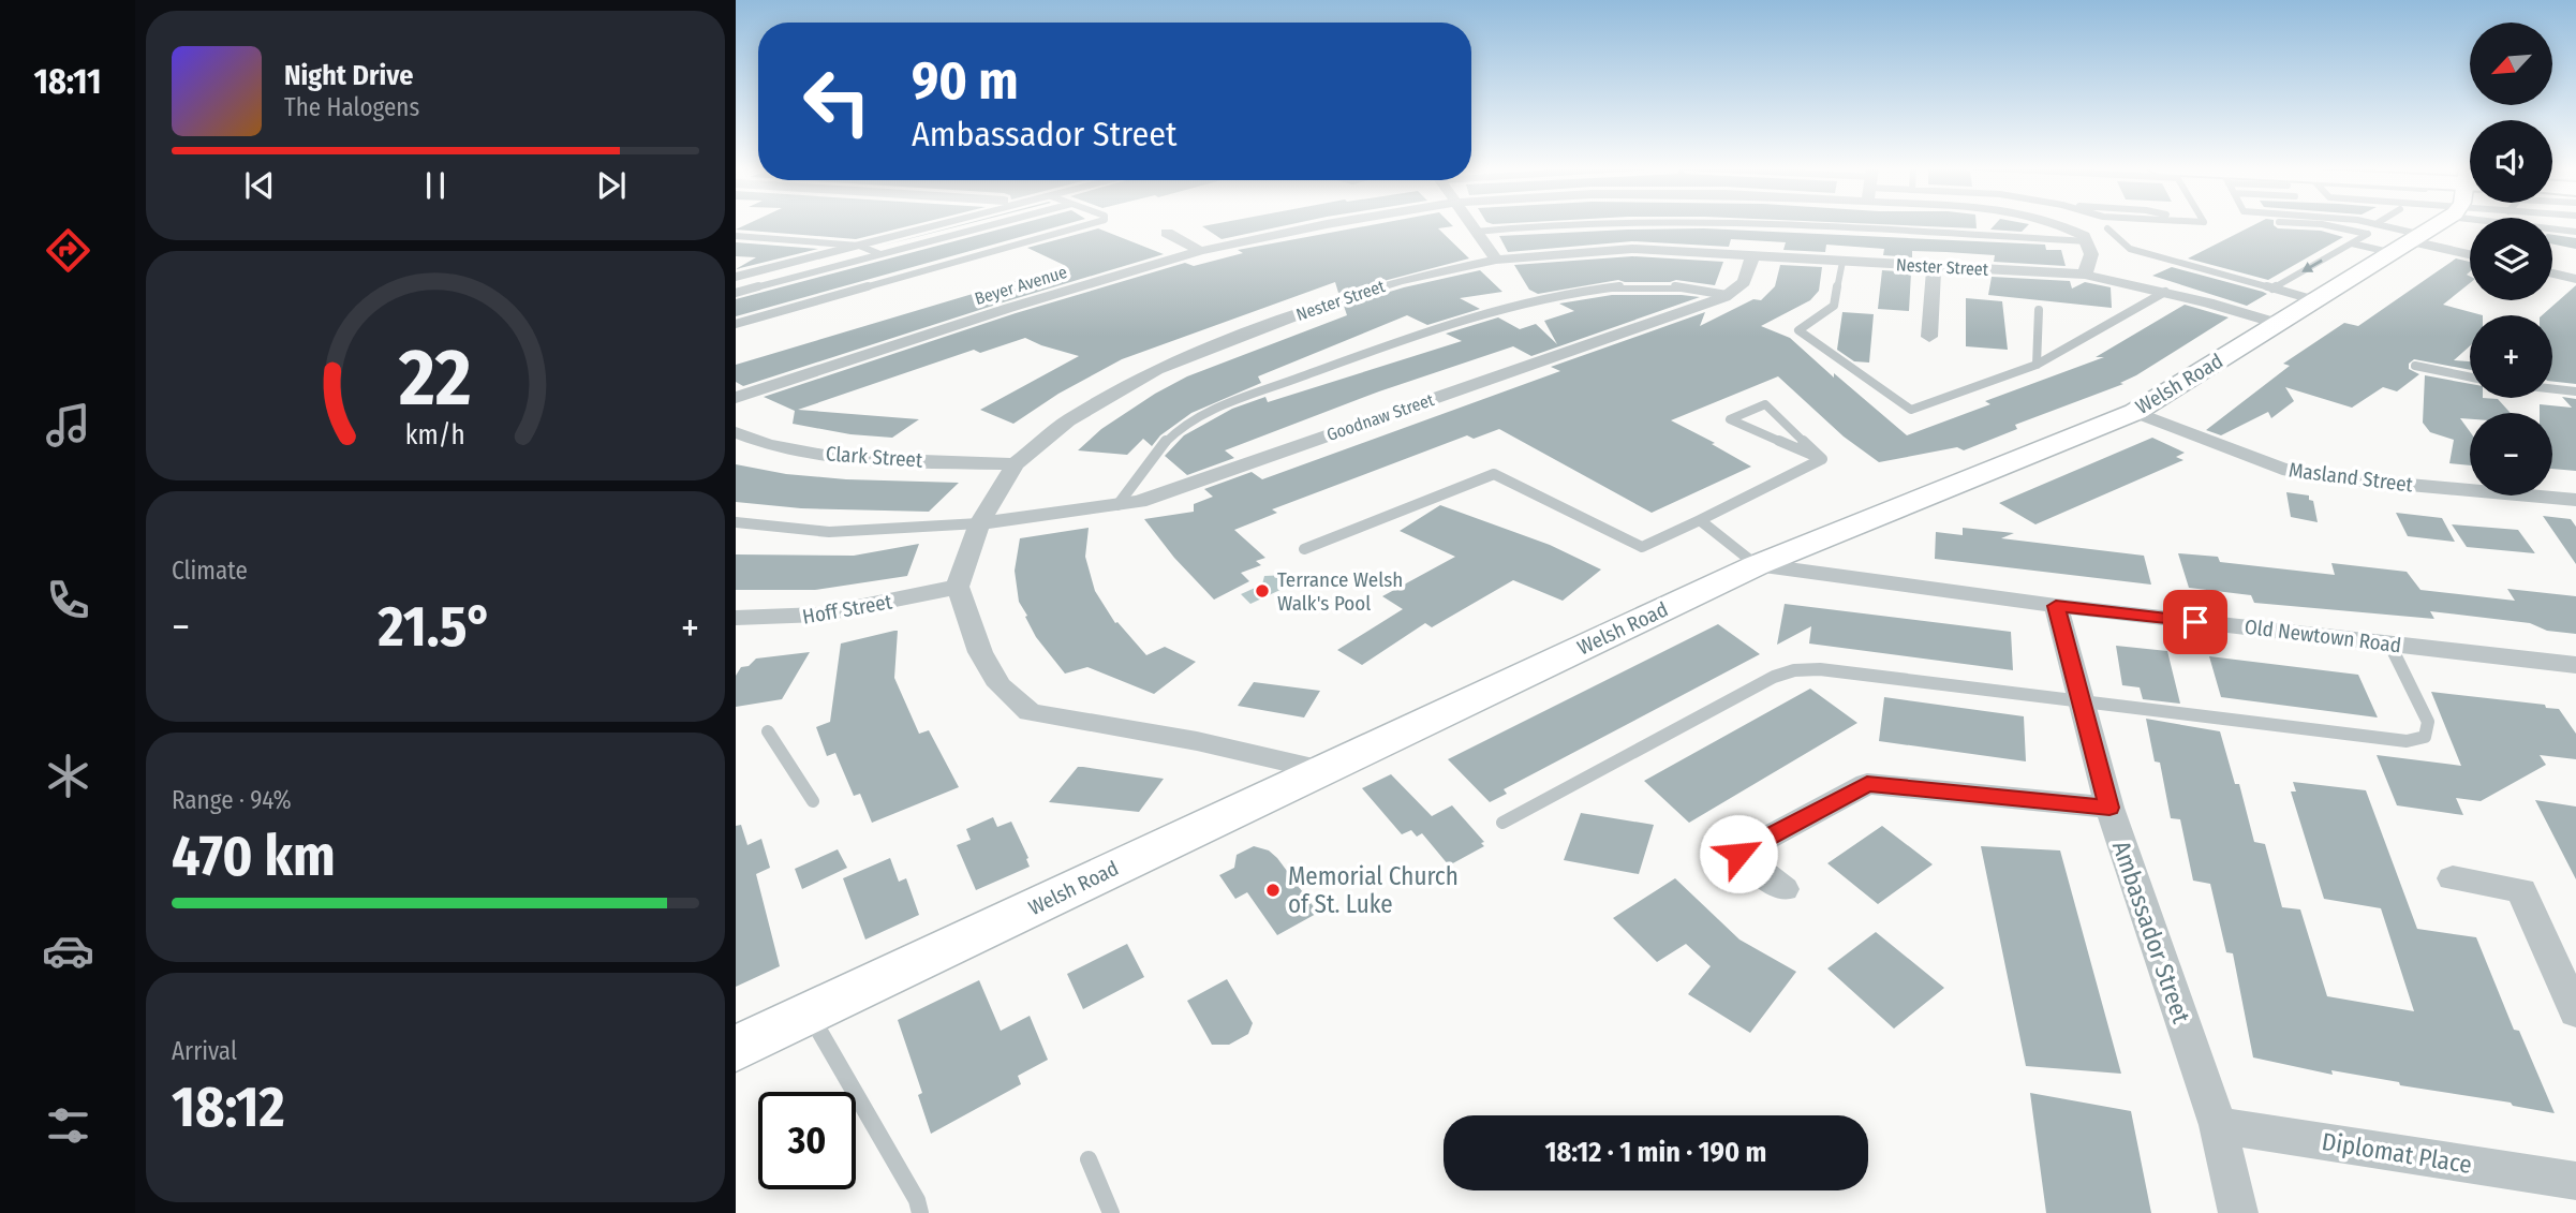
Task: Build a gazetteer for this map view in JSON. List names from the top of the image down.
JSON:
{
  "streets": {
    "main road": ["Welsh Road"],
    "street": [
      "Nester Street",
      "Beyer Avenue",
      "Goodnaw Street",
      "Clark Street",
      "Masland Street",
      "Hoff Street",
      "Old Newtown Road",
      "Ambassador Street",
      "Diplomat Place"
    ]
  },
  "crossings": [
    ["Nester Street", "Welsh Road"],
    ["Nester Street", "Goodnaw Street"],
    ["Nester Street", "Clark Street"],
    ["Nester Street", "Hoff Street"],
    ["Welsh Road", "Masland Street"],
    ["Welsh Road", "Old Newtown Road"],
    ["Old Newtown Road", "Ambassador Street"],
    ["Ambassador Street", "Diplomat Place"]
  ],
  "places": ["Terrance Welsh Walk's Pool", "Memorial Church of St. Luke"],
  "north": "bottom left",
  "page": {
    "tabs": "18:11",
    "map_buttons": ["+", "−"],
    "turn": ["90 m", "Ambassador Street"],
    "song": ["Night Drive", "The Halogens"],
    "tile": [
      "Climate",
      ["Range · 94%", "470 km"],
      ["Arrival", "18:12"]
    ],
    "heat": ["−", "21.5°", "+"],
    "limit": "30",
    "trip": "18:12 · 1 min · 190 m",
    "gauge": ["22", "km/h"]
  }
}
